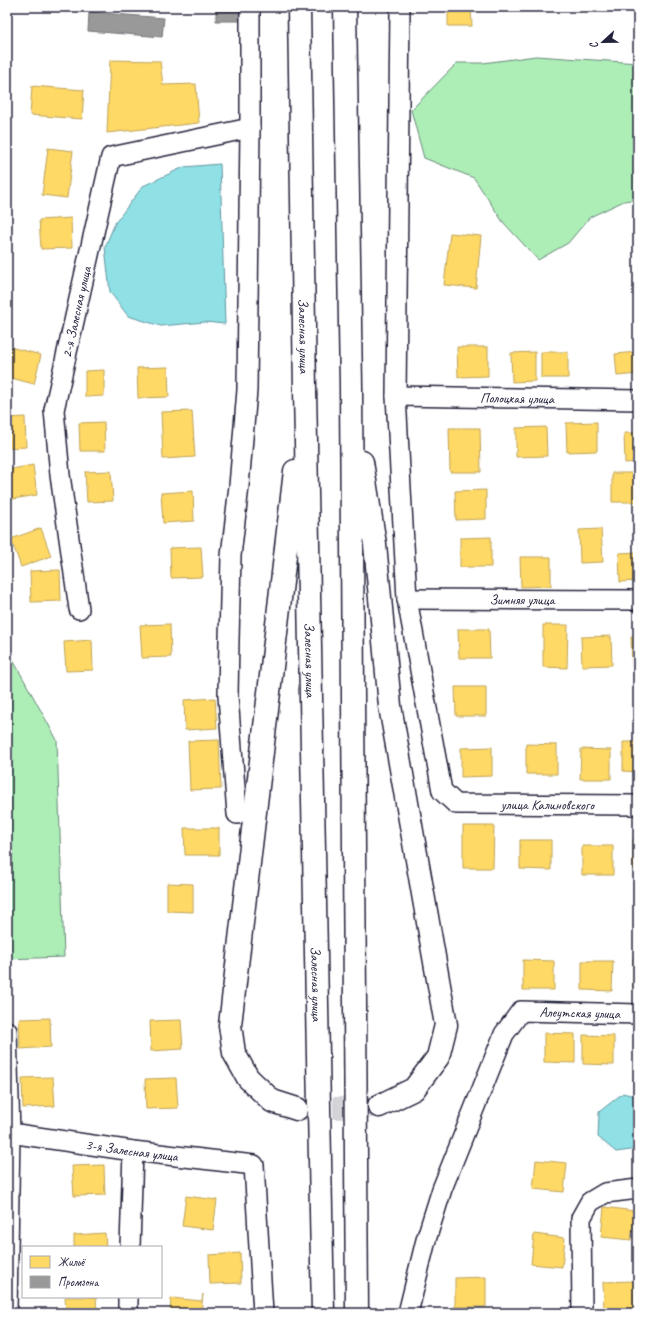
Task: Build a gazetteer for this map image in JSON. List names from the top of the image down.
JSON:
{
  "streets": {
    "main road": ["Залесная улица"],
    "street": [
      "2-я Залесная улица",
      "Полоцкая улица",
      "Зимняя улица",
      "улица Калиновского",
      "Алеутская улица",
      "3-я Залесная улица"
    ]
  },
  "crossings": [
    ["Зимняя улица", "улица Калиновского"]
  ],
  "legend": ["Жильё", "Промзона"],
  "north": "left"
}
